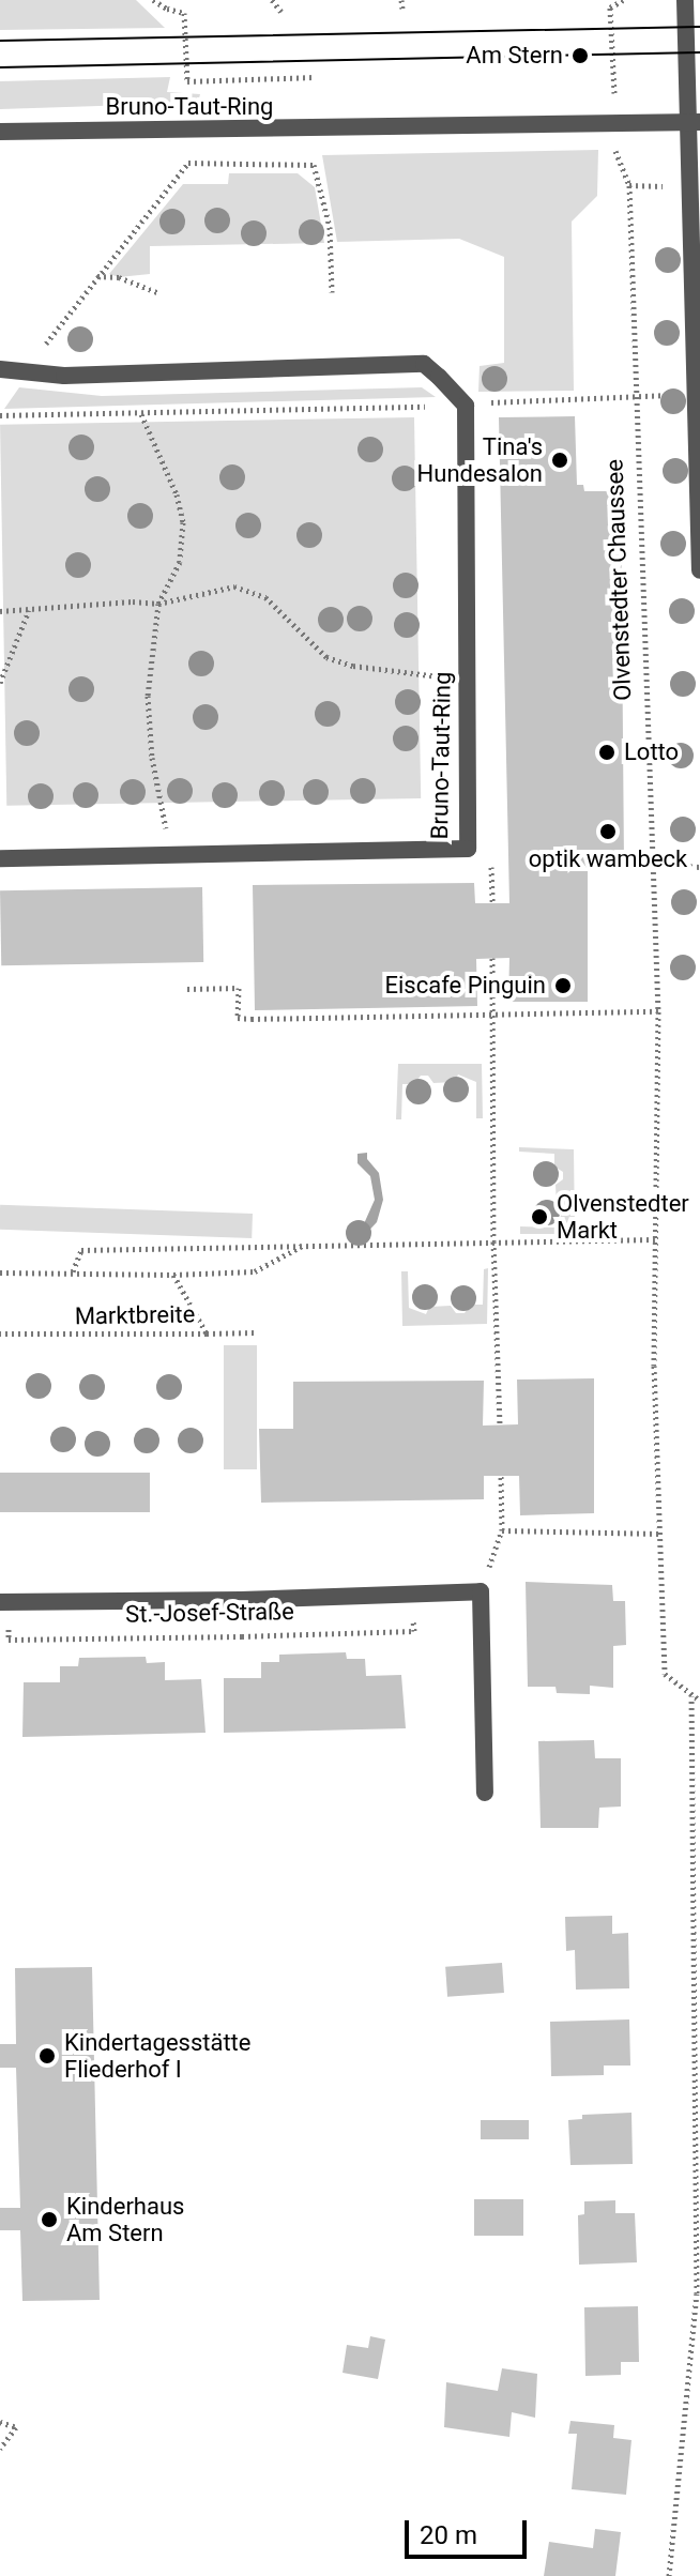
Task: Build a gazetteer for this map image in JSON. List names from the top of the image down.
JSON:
{
  "streets": {
    "street": ["Bruno-Taut-Ring", "St.-Josef-Straße"],
    "path": ["Olvenstedter Chaussee", "Marktbreite"]
  },
  "places": [
    "Am Stern",
    "Tina's Hundesalon",
    "Lotto",
    "optik wambeck",
    "Eiscafe Pinguin",
    "Olvenstedter Markt",
    "Kindertagesstätte Fliederhof I",
    "Kinderhaus Am Stern"
  ],
  "scale_bar": "20 m"
}
